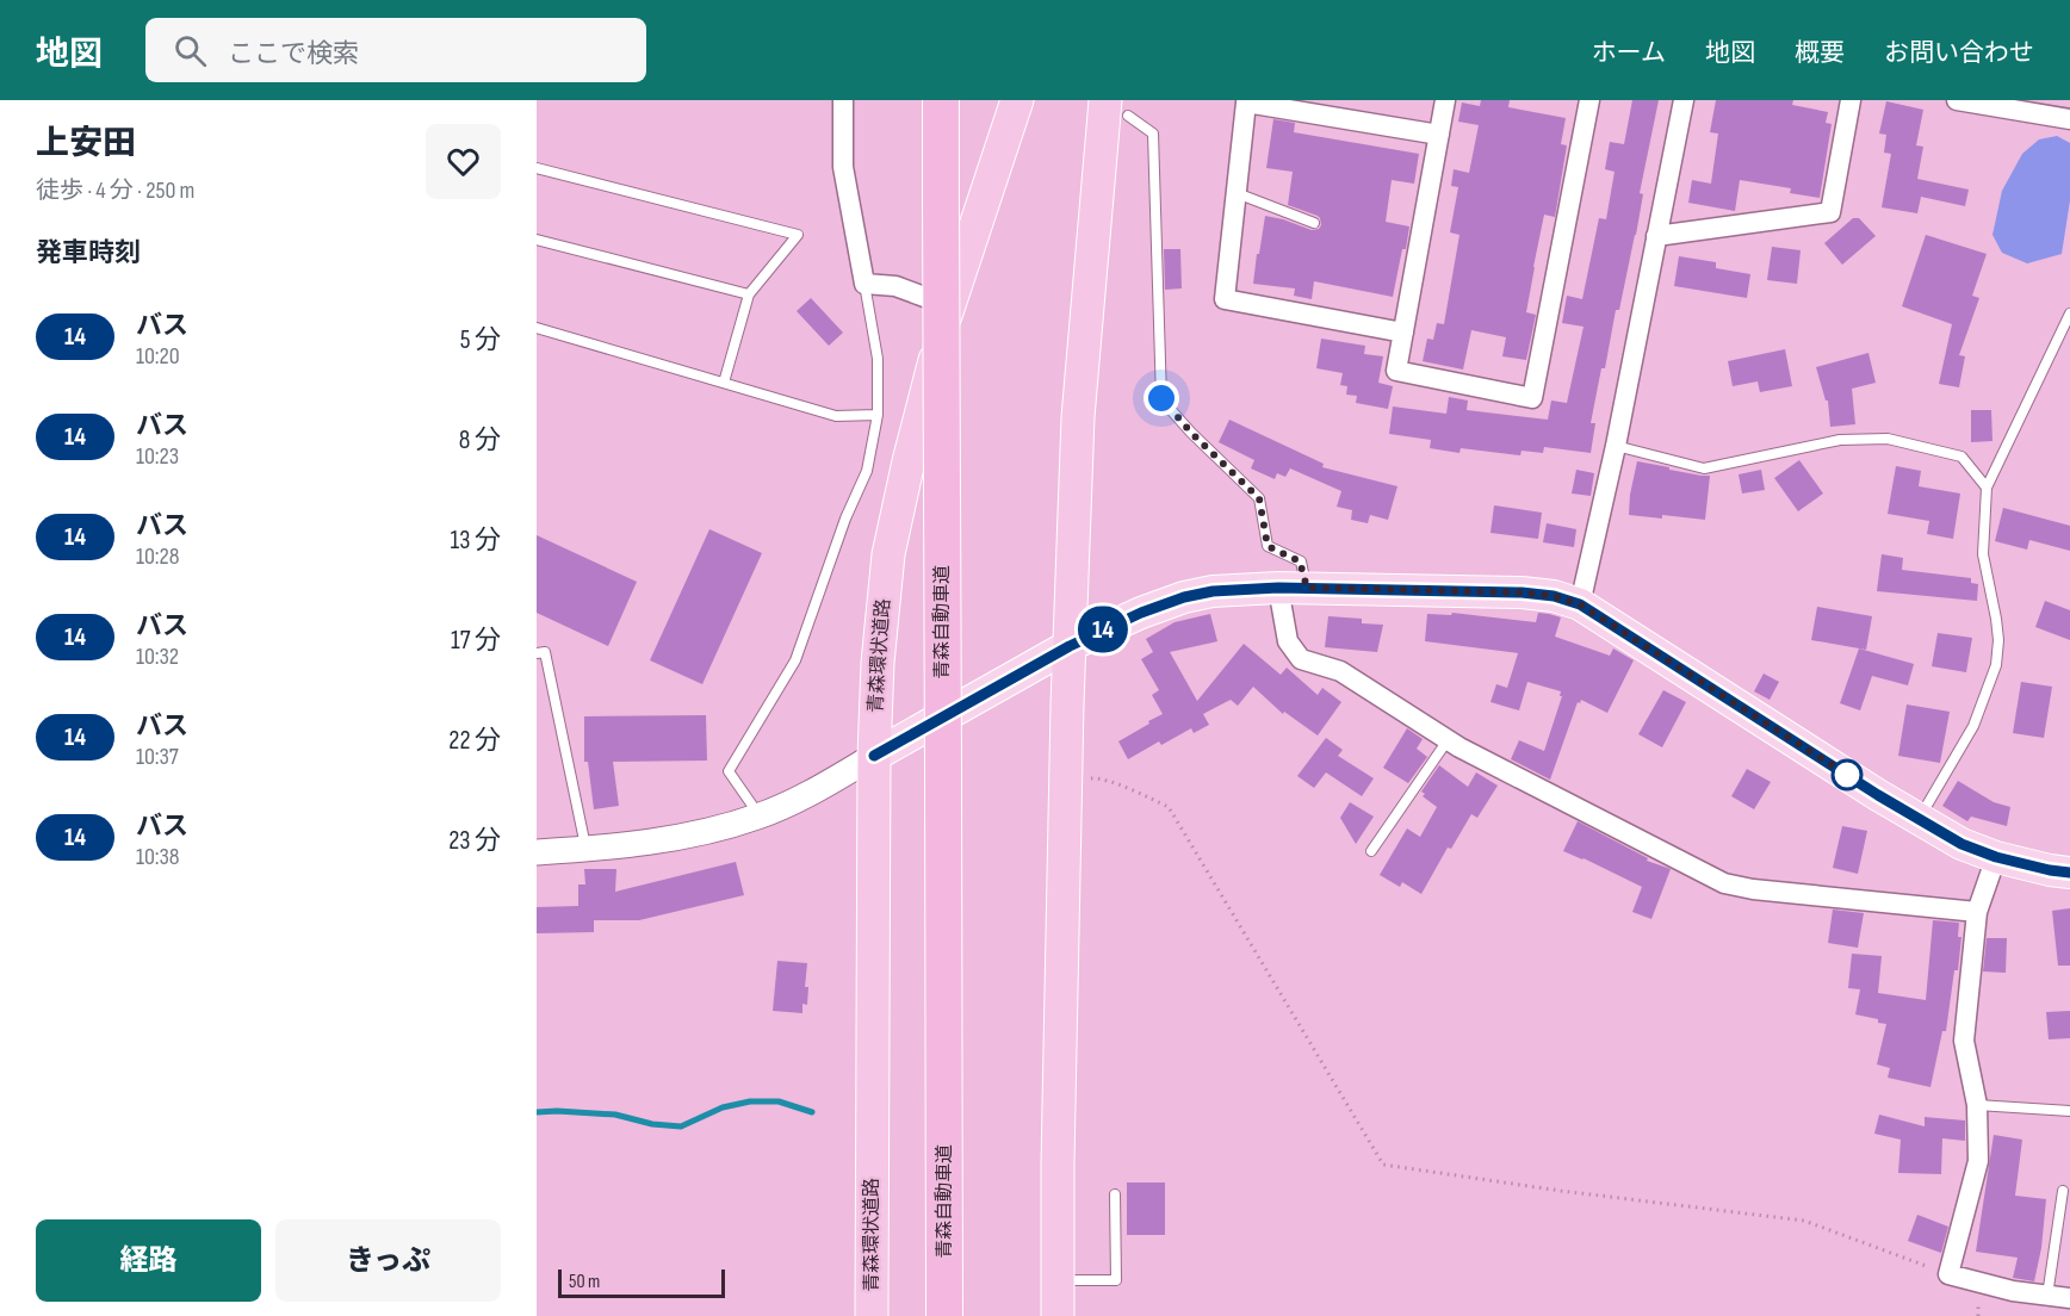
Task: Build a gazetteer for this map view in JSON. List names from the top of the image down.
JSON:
{
  "streets": {
    "highway": ["青森自動車道", "青森環状道路"]
  },
  "lines": ["bus line 14"],
  "scale_bar": "50 m",
  "page": {
    "header": "地図",
    "search": "ここで検索",
    "nav": [
      "ホーム",
      "地図",
      "概要",
      "お問い合わせ"
    ],
    "heading": [
      ["上安田", "徒歩 · 4 分 · 250 m"],
      "発車時刻"
    ],
    "on_map": "14",
    "list": [
      {
        "mark": "14",
        "name": "バス",
        "note": "10:20",
        "value": "5 分"
      },
      {
        "mark": "14",
        "name": "バス",
        "note": "10:23",
        "value": "8 分"
      },
      {
        "mark": "14",
        "name": "バス",
        "note": "10:28",
        "value": "13 分"
      },
      {
        "mark": "14",
        "name": "バス",
        "note": "10:32",
        "value": "17 分"
      },
      {
        "mark": "14",
        "name": "バス",
        "note": "10:37",
        "value": "22 分"
      },
      {
        "mark": "14",
        "name": "バス",
        "note": "10:38",
        "value": "23 分"
      }
    ],
    "buttons": ["経路", "きっぷ"],
    "scale": "50 m"
  }
}
